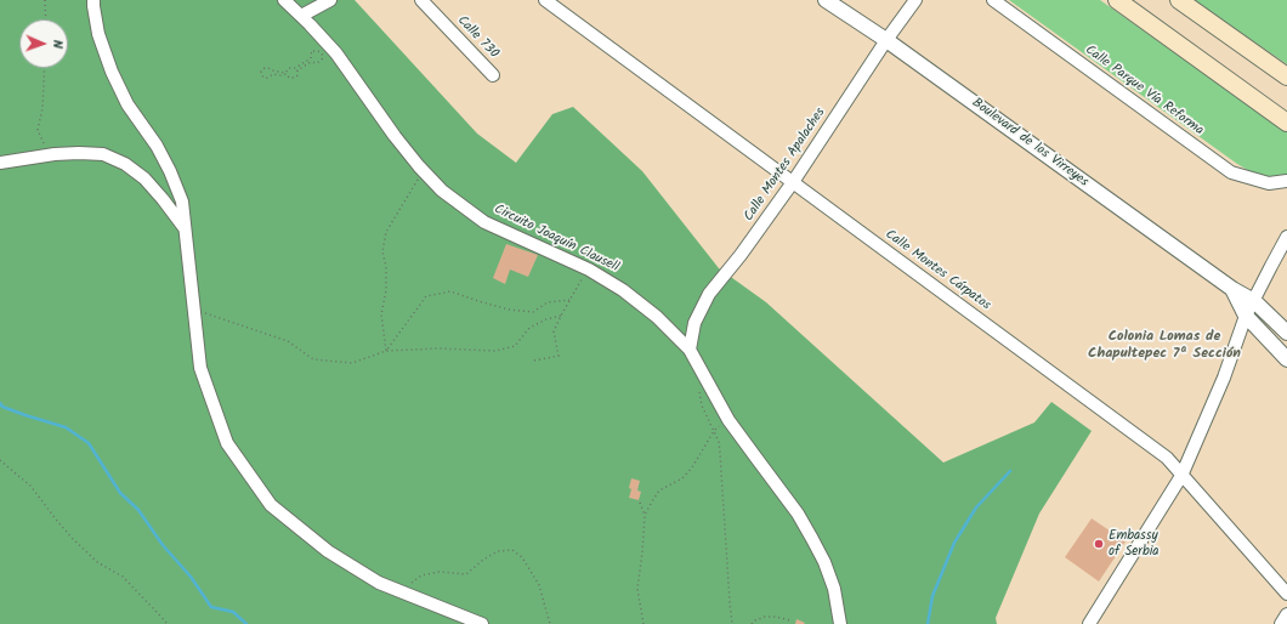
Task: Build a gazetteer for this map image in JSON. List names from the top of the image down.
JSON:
{
  "streets": {
    "street": [
      "Calle 730",
      "Calle Parque Vía Reforma",
      "Boulevard de los Virreyes",
      "Calle Montes Apalaches",
      "Circuito Joaquín Clausell",
      "Calle Montes Cárpatos"
    ]
  },
  "crossings": [
    ["Boulevard de los Virreyes", "Calle Montes Apalaches"],
    ["Calle Montes Apalaches", "Circuito Joaquín Clausell"],
    ["Calle Montes Apalaches", "Calle Montes Cárpatos"]
  ],
  "districts": ["Colonia Lomas de Chapultepec 7ª Sección"],
  "places": ["Embassy of Serbia"],
  "north": "right"
}
